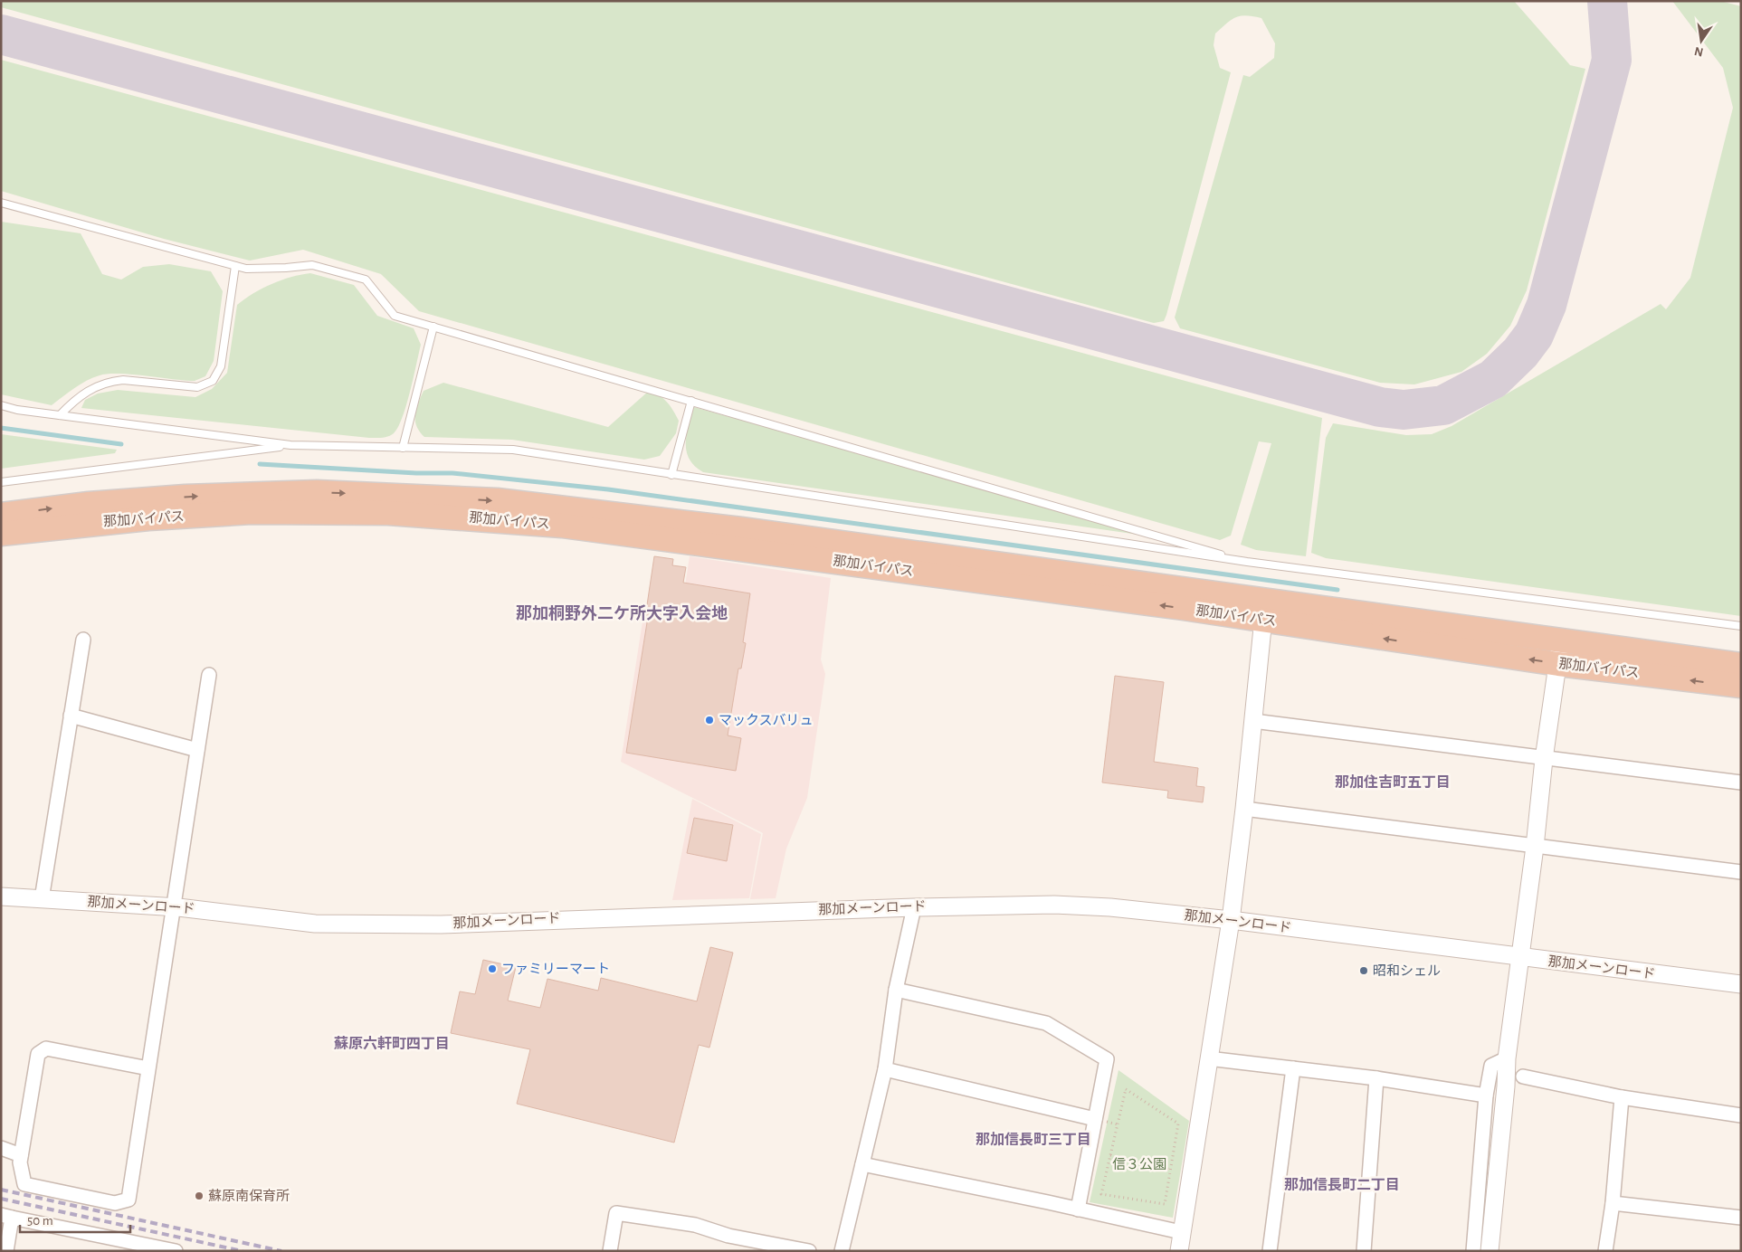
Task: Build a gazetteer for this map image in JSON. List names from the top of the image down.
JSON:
{
  "streets": {
    "highway": ["那加バイパス"],
    "street": ["那加メーンロード"]
  },
  "districts": [
    "那加桐野外二ケ所大字入会地",
    "那加住吉町五丁目",
    "蘇原六軒町四丁目",
    "那加信長町三丁目",
    "那加信長町二丁目"
  ],
  "parks": ["信３公園"],
  "places": [
    "マックスバリュ",
    "ファミリーマート",
    "昭和シェル",
    "蘇原南保育所"
  ],
  "scale_bar": "50 m",
  "north": "bottom"
}
